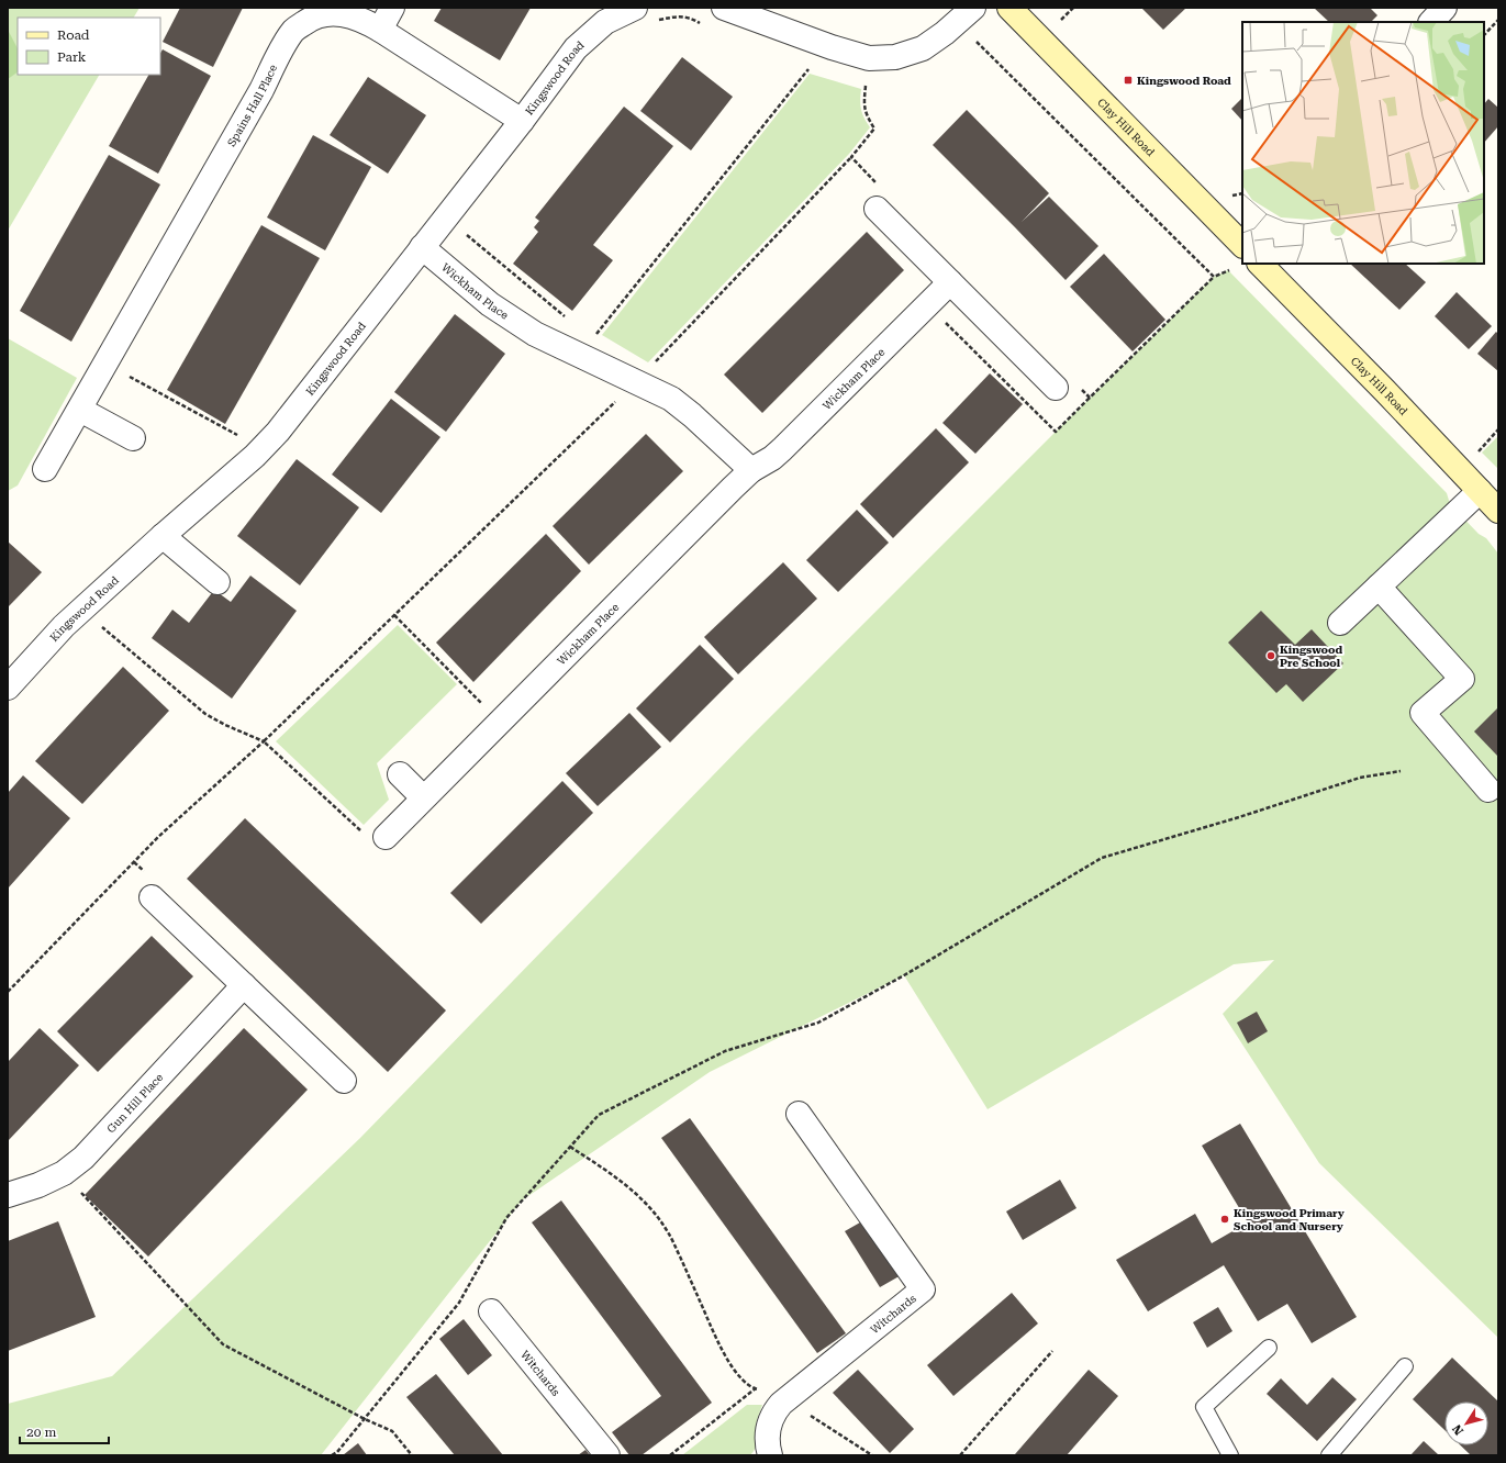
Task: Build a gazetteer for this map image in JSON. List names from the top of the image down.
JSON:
{
  "streets": {
    "street": [
      "Kingswood Road",
      "Spains Hall Place",
      "Clay Hill Road",
      "Wickham Place",
      "Gun Hill Place",
      "Witchards"
    ]
  },
  "crossings": [
    ["Kingswood Road", "Spains Hall Place"],
    ["Kingswood Road", "Wickham Place"]
  ],
  "places": {
    "transit": ["Kingswood Road"],
    "other": ["Kingswood Pre School", "Kingswood Primary School and Nursery"]
  },
  "legend": ["Road", "Park"],
  "scale_bar": "20 m",
  "north": "bottom left"
}
